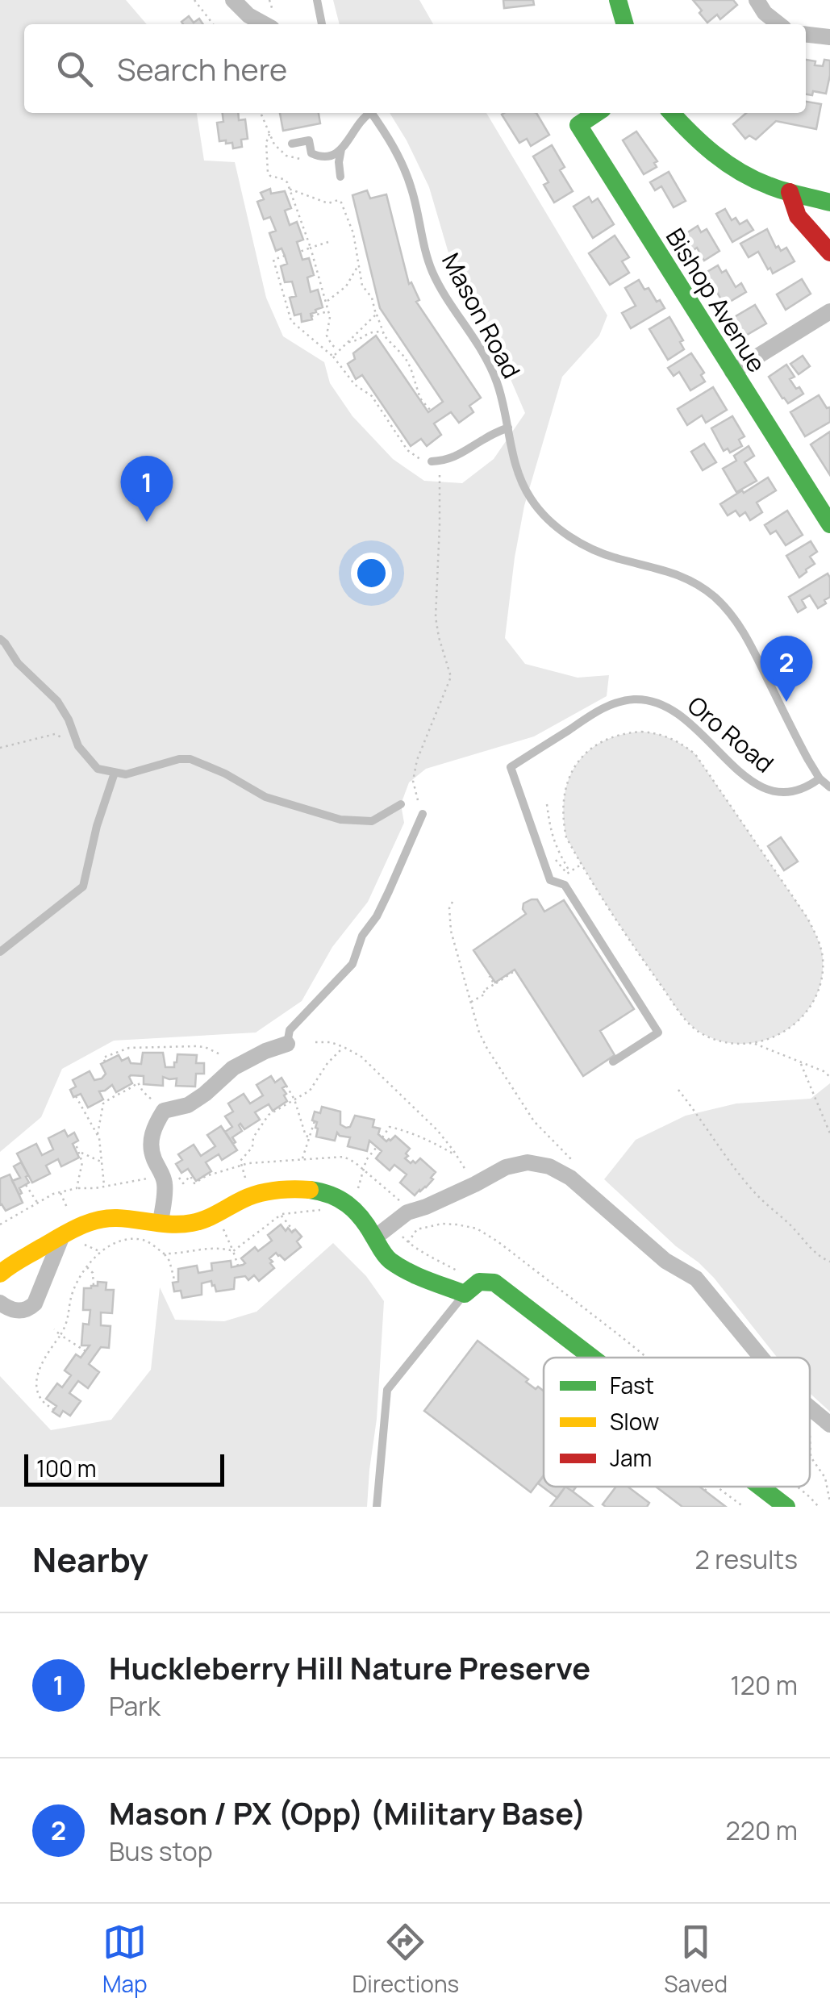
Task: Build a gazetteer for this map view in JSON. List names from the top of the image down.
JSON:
{
  "streets": {
    "street": ["Bishop Avenue"],
    "lane": ["Mason Road", "Oro Road"]
  },
  "crossings": [
    ["Mason Road", "Oro Road"]
  ],
  "legend": ["Fast", "Slow", "Jam"],
  "scale_bar": "100 m",
  "page": {
    "search": "Search here",
    "pins": ["1", "2"],
    "scale": "100 m",
    "heading": ["Nearby", "2 results"],
    "list": [
      {
        "mark": "1",
        "name": "Huckleberry Hill Nature Preserve",
        "note": "Park",
        "value": "120 m"
      },
      {
        "mark": "2",
        "name": "Mason / PX (Opp) (Military Base)",
        "note": "Bus stop",
        "value": "220 m"
      }
    ],
    "nav": ["Map", "Directions", "Saved"]
  }
}
